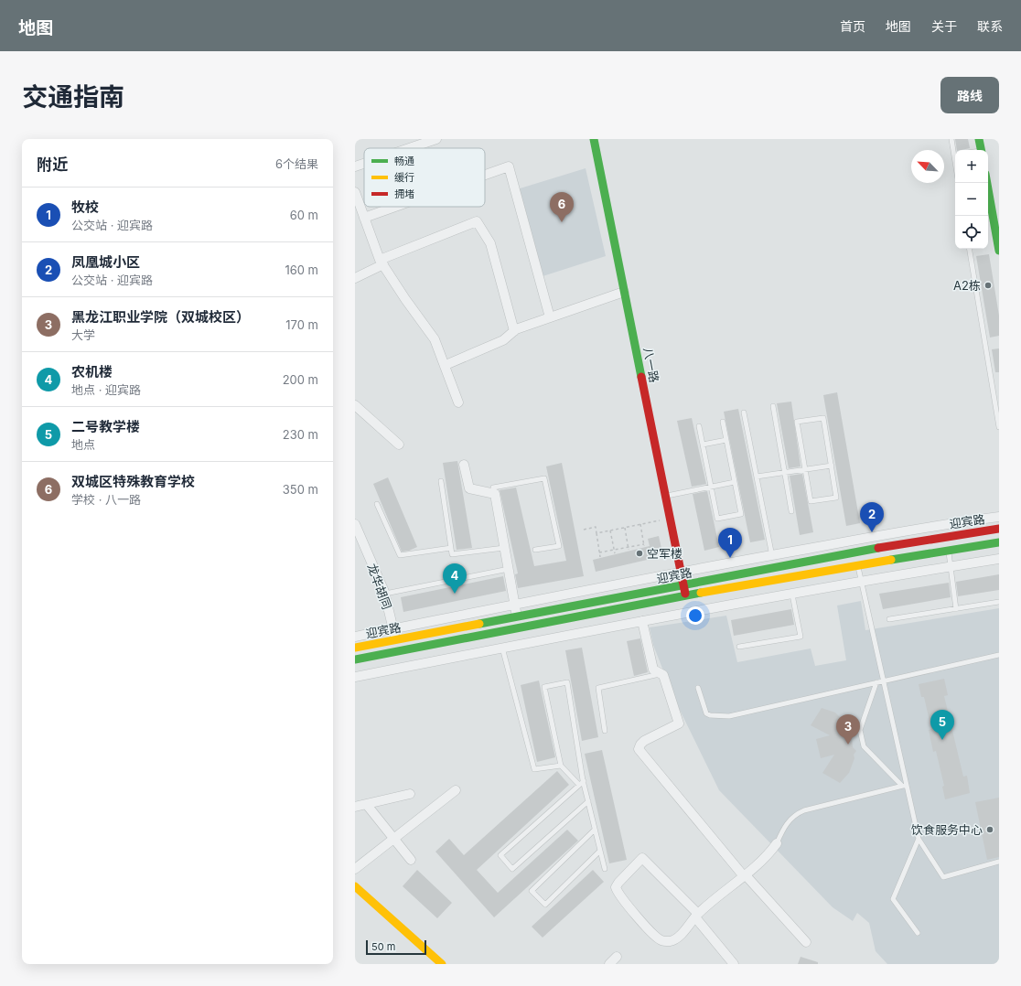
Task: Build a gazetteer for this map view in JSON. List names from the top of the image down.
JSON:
{
  "streets": {
    "main road": ["八一路", "迎宾路"],
    "street": ["龙华胡同"]
  },
  "crossings": [
    ["八一路", "迎宾路"],
    ["迎宾路", "龙华胡同"]
  ],
  "places": ["A2栋", "空军楼", "饮食服务中心"],
  "legend": ["畅通", "缓行", "拥堵"],
  "scale_bar": "50 m",
  "north": "top left",
  "page": {
    "header": "地图",
    "nav": [
      "首页",
      "地图",
      "关于",
      "联系"
    ],
    "title": "交通指南",
    "buttons": "路线",
    "heading": ["附近", "6个结果"],
    "map_buttons": ["+", "−"],
    "list": [
      {
        "mark": "1",
        "name": "牧校",
        "note": "公交站 · 迎宾路",
        "value": "60 m"
      },
      {
        "mark": "2",
        "name": "凤凰城小区",
        "note": "公交站 · 迎宾路",
        "value": "160 m"
      },
      {
        "mark": "3",
        "name": "黑龙江职业学院（双城校区）",
        "note": "大学",
        "value": "170 m"
      },
      {
        "mark": "4",
        "name": "农机楼",
        "note": "地点 · 迎宾路",
        "value": "200 m"
      },
      {
        "mark": "5",
        "name": "二号教学楼",
        "note": "地点",
        "value": "230 m"
      },
      {
        "mark": "6",
        "name": "双城区特殊教育学校",
        "note": "学校 · 八一路",
        "value": "350 m"
      }
    ],
    "pins": [
      "6",
      "2",
      "1",
      "4",
      "5",
      "3"
    ],
    "scale": "50 m"
  }
}
